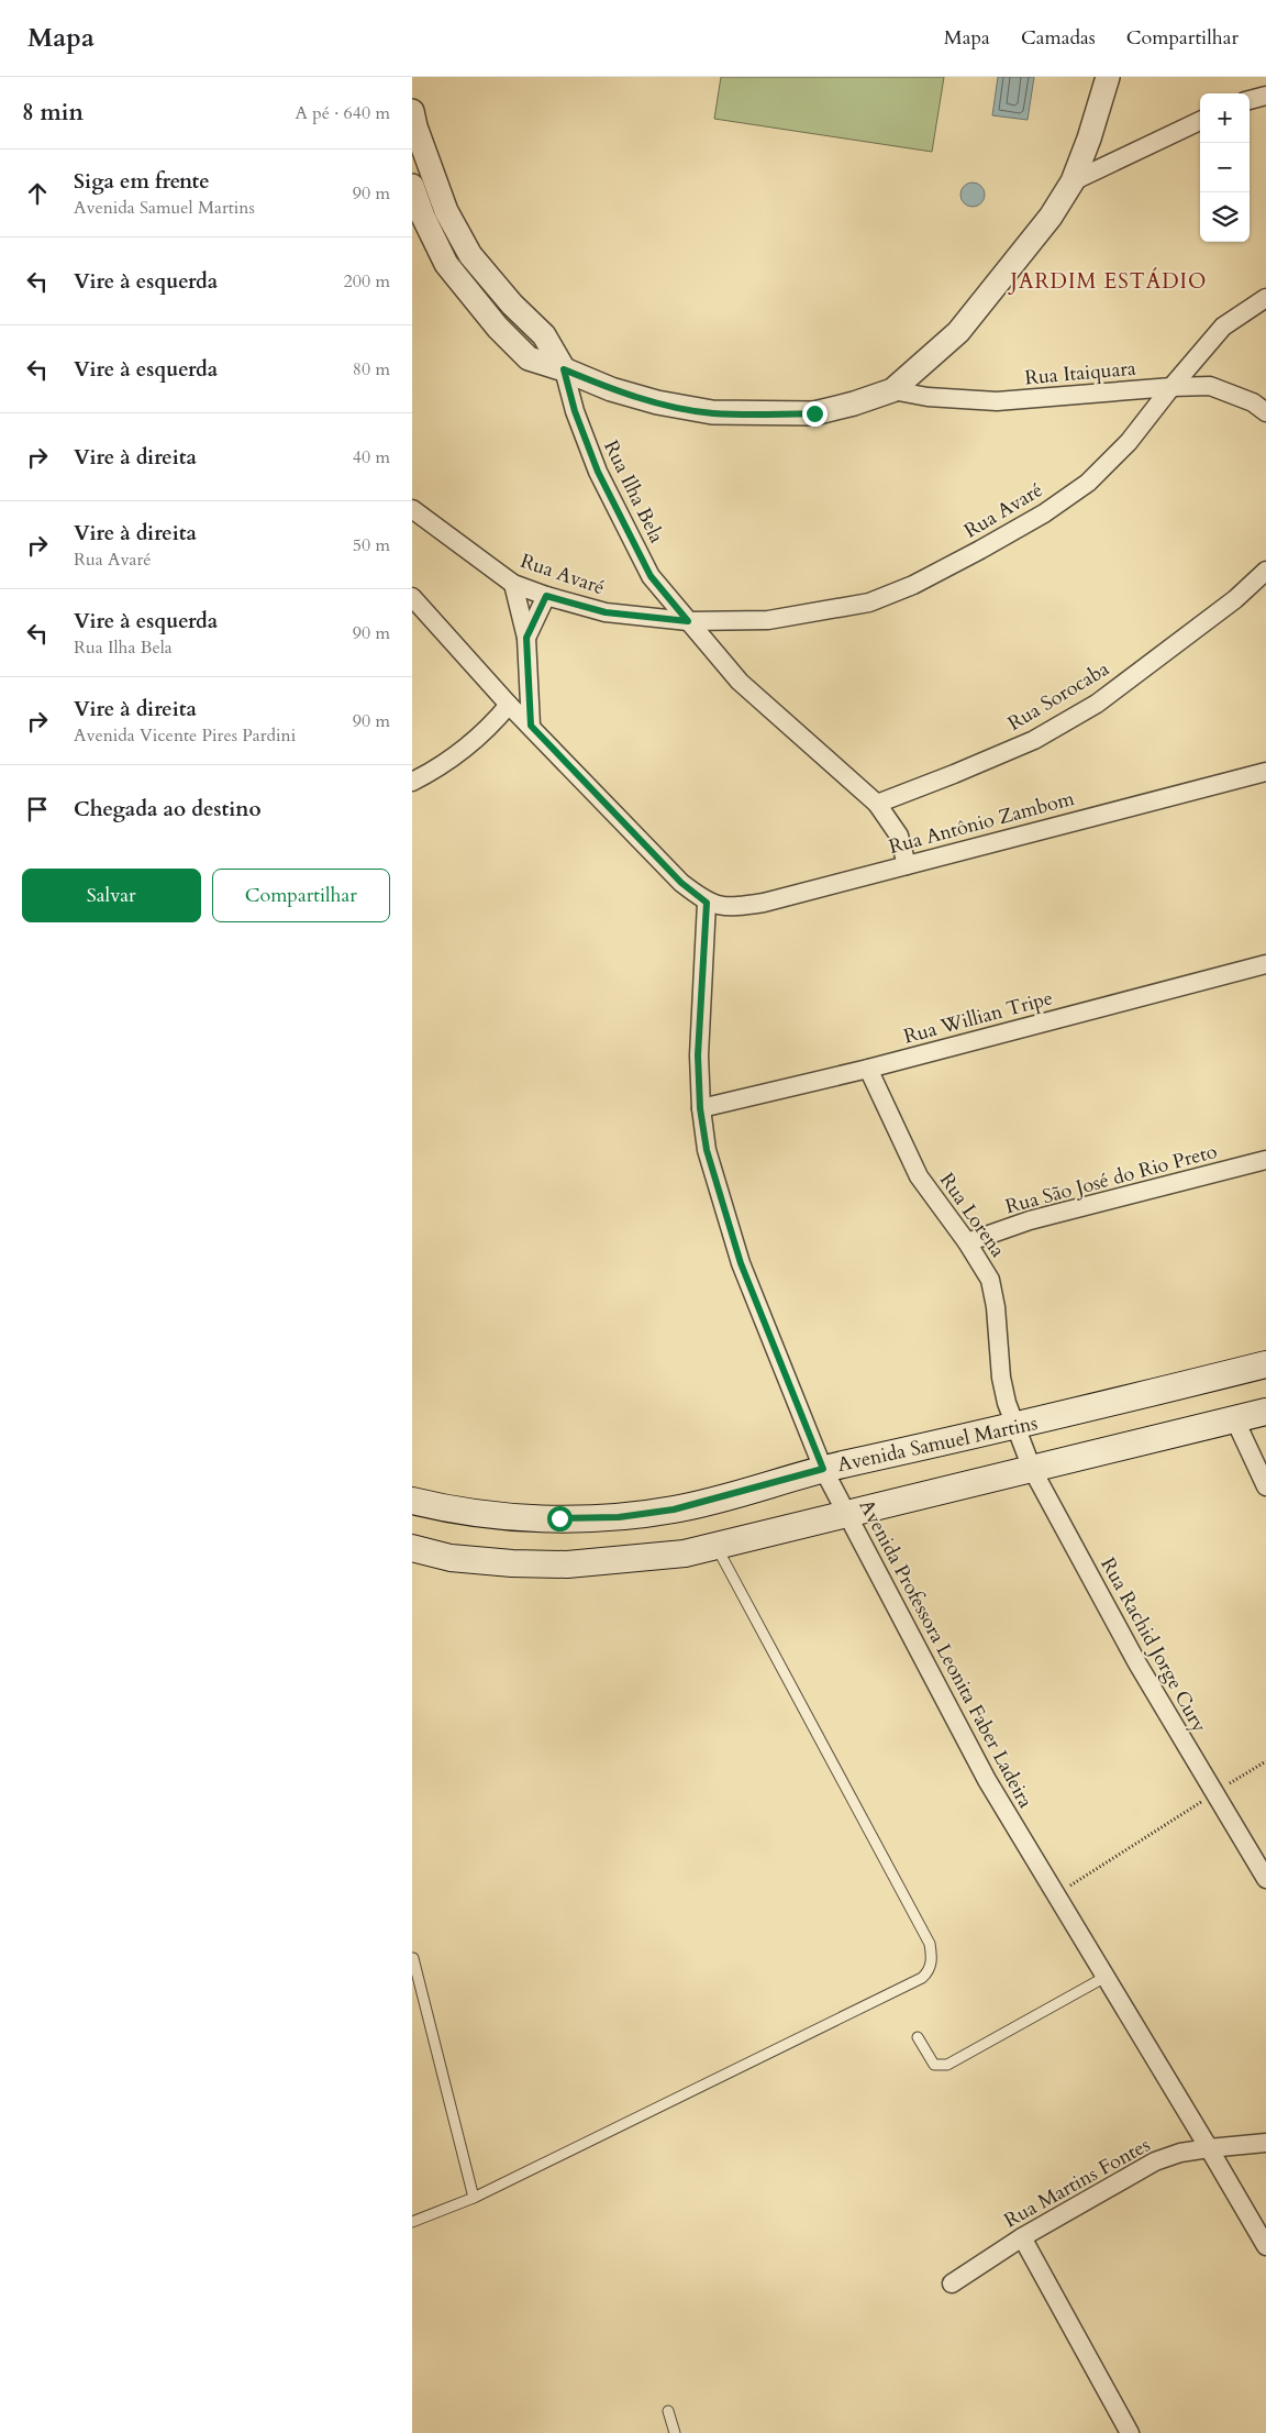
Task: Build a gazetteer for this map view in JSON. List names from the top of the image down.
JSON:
{
  "streets": {
    "main road": ["Avenida Samuel Martins"],
    "street": [
      "Rua Itaiquara",
      "Rua Ilha Bela",
      "Rua Avaré",
      "Rua Sorocaba",
      "Rua Antônio Zambom",
      "Rua Willian Tripe",
      "Rua São José do Rio Preto",
      "Rua Lorena",
      "Rua Rachid Jorge Cury",
      "Avenida Professora Leonita Faber Ladeira",
      "Rua Martins Fontes"
    ]
  },
  "crossings": [
    ["Rua Itaiquara", "Rua Avaré"],
    ["Rua Ilha Bela", "Rua Avaré"],
    ["Rua Antônio Zambom", "Avenida Professora Leonita Faber Ladeira"],
    ["Rua Willian Tripe", "Rua Lorena"],
    ["Rua Willian Tripe", "Avenida Professora Leonita Faber Ladeira"],
    ["Rua São José do Rio Preto", "Rua Lorena"],
    ["Rua Lorena", "Avenida Samuel Martins"],
    ["Rua Lorena", "Rua Rachid Jorge Cury"],
    ["Avenida Samuel Martins", "Rua Rachid Jorge Cury"],
    ["Avenida Samuel Martins", "Avenida Professora Leonita Faber Ladeira"],
    ["Avenida Professora Leonita Faber Ladeira", "Rua Martins Fontes"]
  ],
  "districts": ["JARDIM ESTÁDIO"],
  "page": {
    "header": "Mapa",
    "nav": ["Mapa", "Camadas", "Compartilhar"],
    "heading": ["8 min", "A pé · 640 m"],
    "map_buttons": ["+", "−"],
    "list": [
      ["Siga em frente", "Avenida Samuel Martins", "90 m"],
      ["Vire à esquerda", "200 m"],
      ["Vire à esquerda", "80 m"],
      ["Vire à direita", "40 m"],
      ["Vire à direita", "Rua Avaré", "50 m"],
      ["Vire à esquerda", "Rua Ilha Bela", "90 m"],
      ["Vire à direita", "Avenida Vicente Pires Pardini", "90 m"],
      "Chegada ao destino"
    ],
    "buttons": ["Salvar", "Compartilhar"]
  }
}
